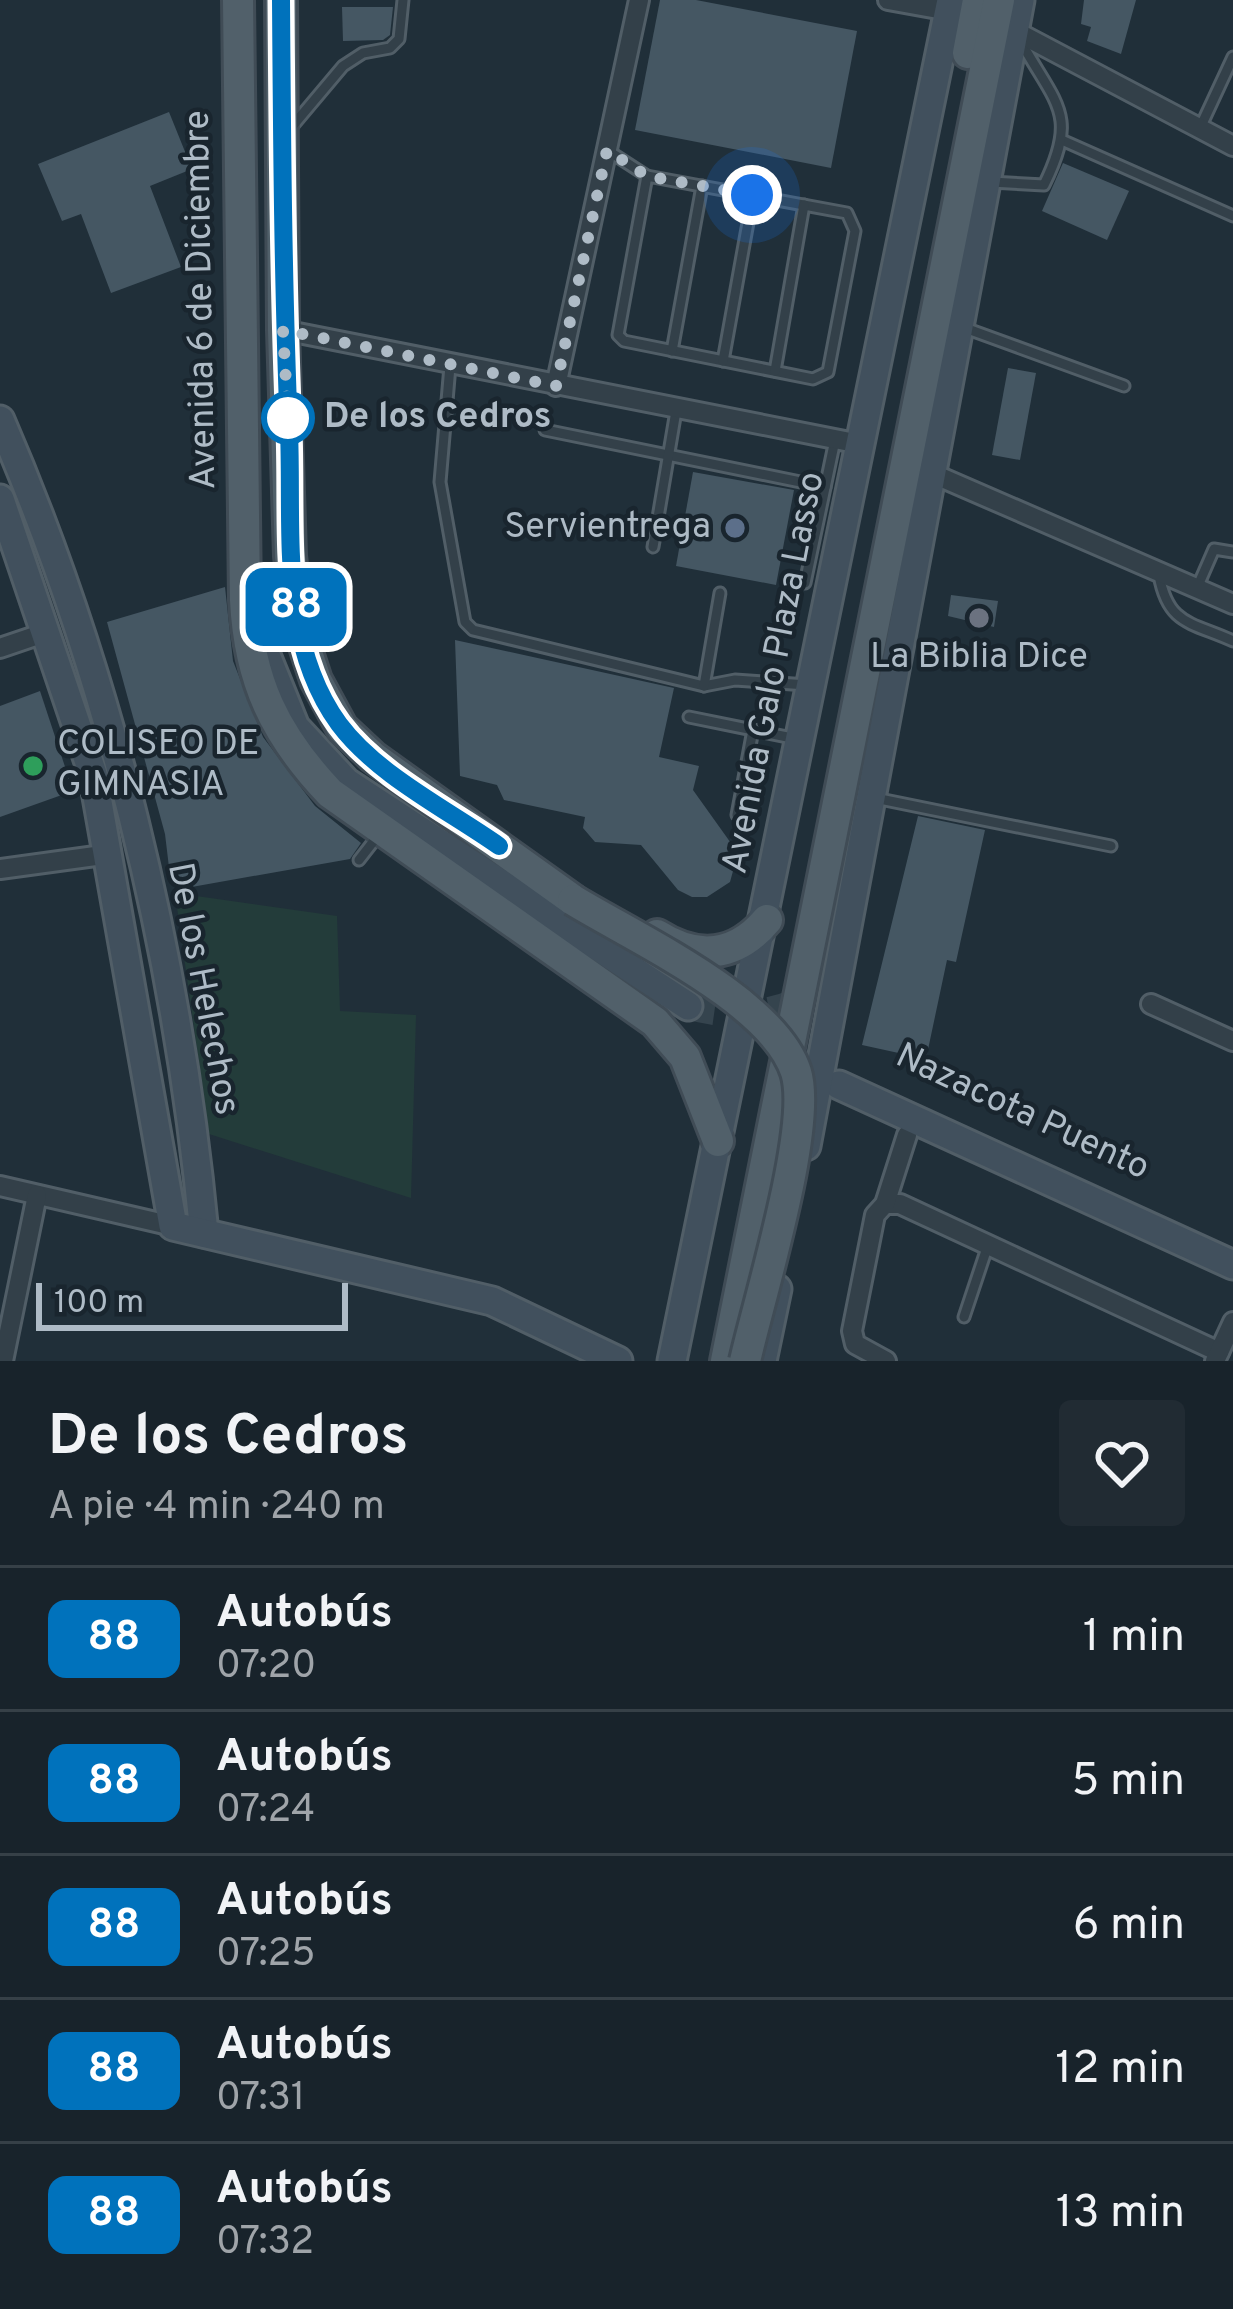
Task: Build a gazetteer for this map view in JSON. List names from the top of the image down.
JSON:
{
  "streets": {
    "main road": [
      "Avenida 6 de Diciembre",
      "Avenida Galo Plaza Lasso",
      "De los Helechos",
      "Nazacota Puento"
    ]
  },
  "crossings": [
    ["Avenida 6 de Diciembre", "Avenida Galo Plaza Lasso"]
  ],
  "places": [
    "De los Cedros",
    "Servientrega",
    "La Biblia Dice",
    "COLISEO DE GIMNASIA"
  ],
  "lines": ["bus line 88"],
  "scale_bar": "100 m",
  "page": {
    "on_map": "88",
    "scale": "100 m",
    "heading": ["De los Cedros", "A pie · 4 min · 240 m"],
    "list": [
      {
        "mark": "88",
        "name": "Autobús",
        "note": "07:20",
        "value": "1 min"
      },
      {
        "mark": "88",
        "name": "Autobús",
        "note": "07:24",
        "value": "5 min"
      },
      {
        "mark": "88",
        "name": "Autobús",
        "note": "07:25",
        "value": "6 min"
      },
      {
        "mark": "88",
        "name": "Autobús",
        "note": "07:31",
        "value": "12 min"
      },
      {
        "mark": "88",
        "name": "Autobús",
        "note": "07:32",
        "value": "13 min"
      }
    ]
  }
}
